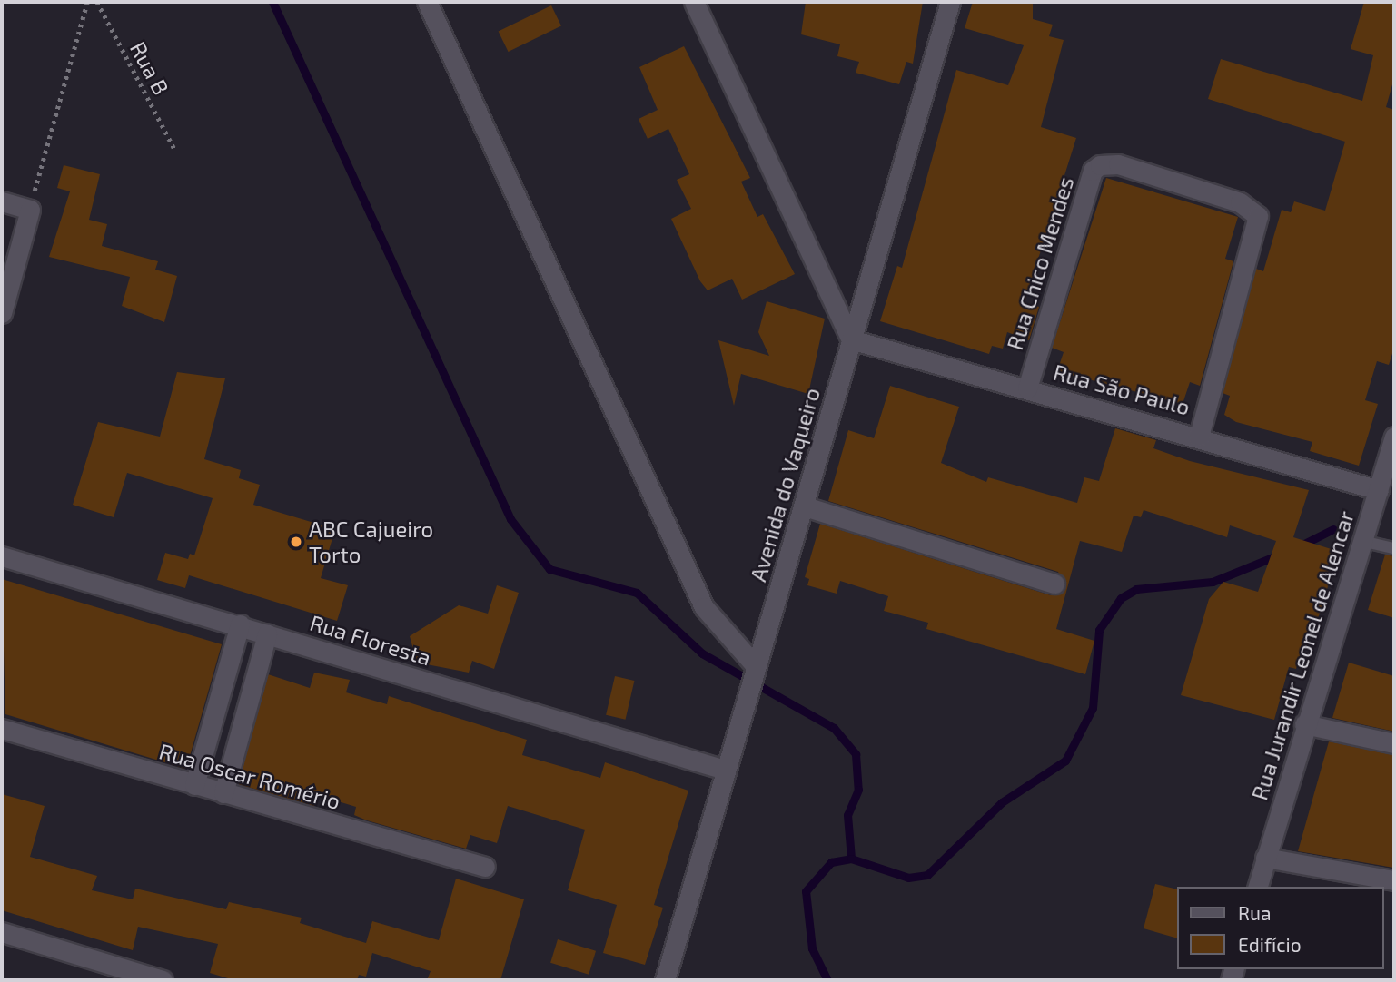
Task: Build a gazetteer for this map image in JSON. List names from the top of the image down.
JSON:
{
  "streets": {
    "street": [
      "Rua Chico Mendes",
      "Rua São Paulo",
      "Avenida do Vaqueiro",
      "Rua Floresta",
      "Rua Jurandir Leonel de Alencar",
      "Rua Oscar Romério"
    ],
    "path": ["Rua B"]
  },
  "crossings": [
    ["Rua Chico Mendes", "Rua São Paulo"],
    ["Rua São Paulo", "Avenida do Vaqueiro"],
    ["Rua São Paulo", "Rua Jurandir Leonel de Alencar"],
    ["Avenida do Vaqueiro", "Rua Floresta"]
  ],
  "places": ["ABC Cajueiro Torto"],
  "legend": ["Rua", "Edifício"]
}
